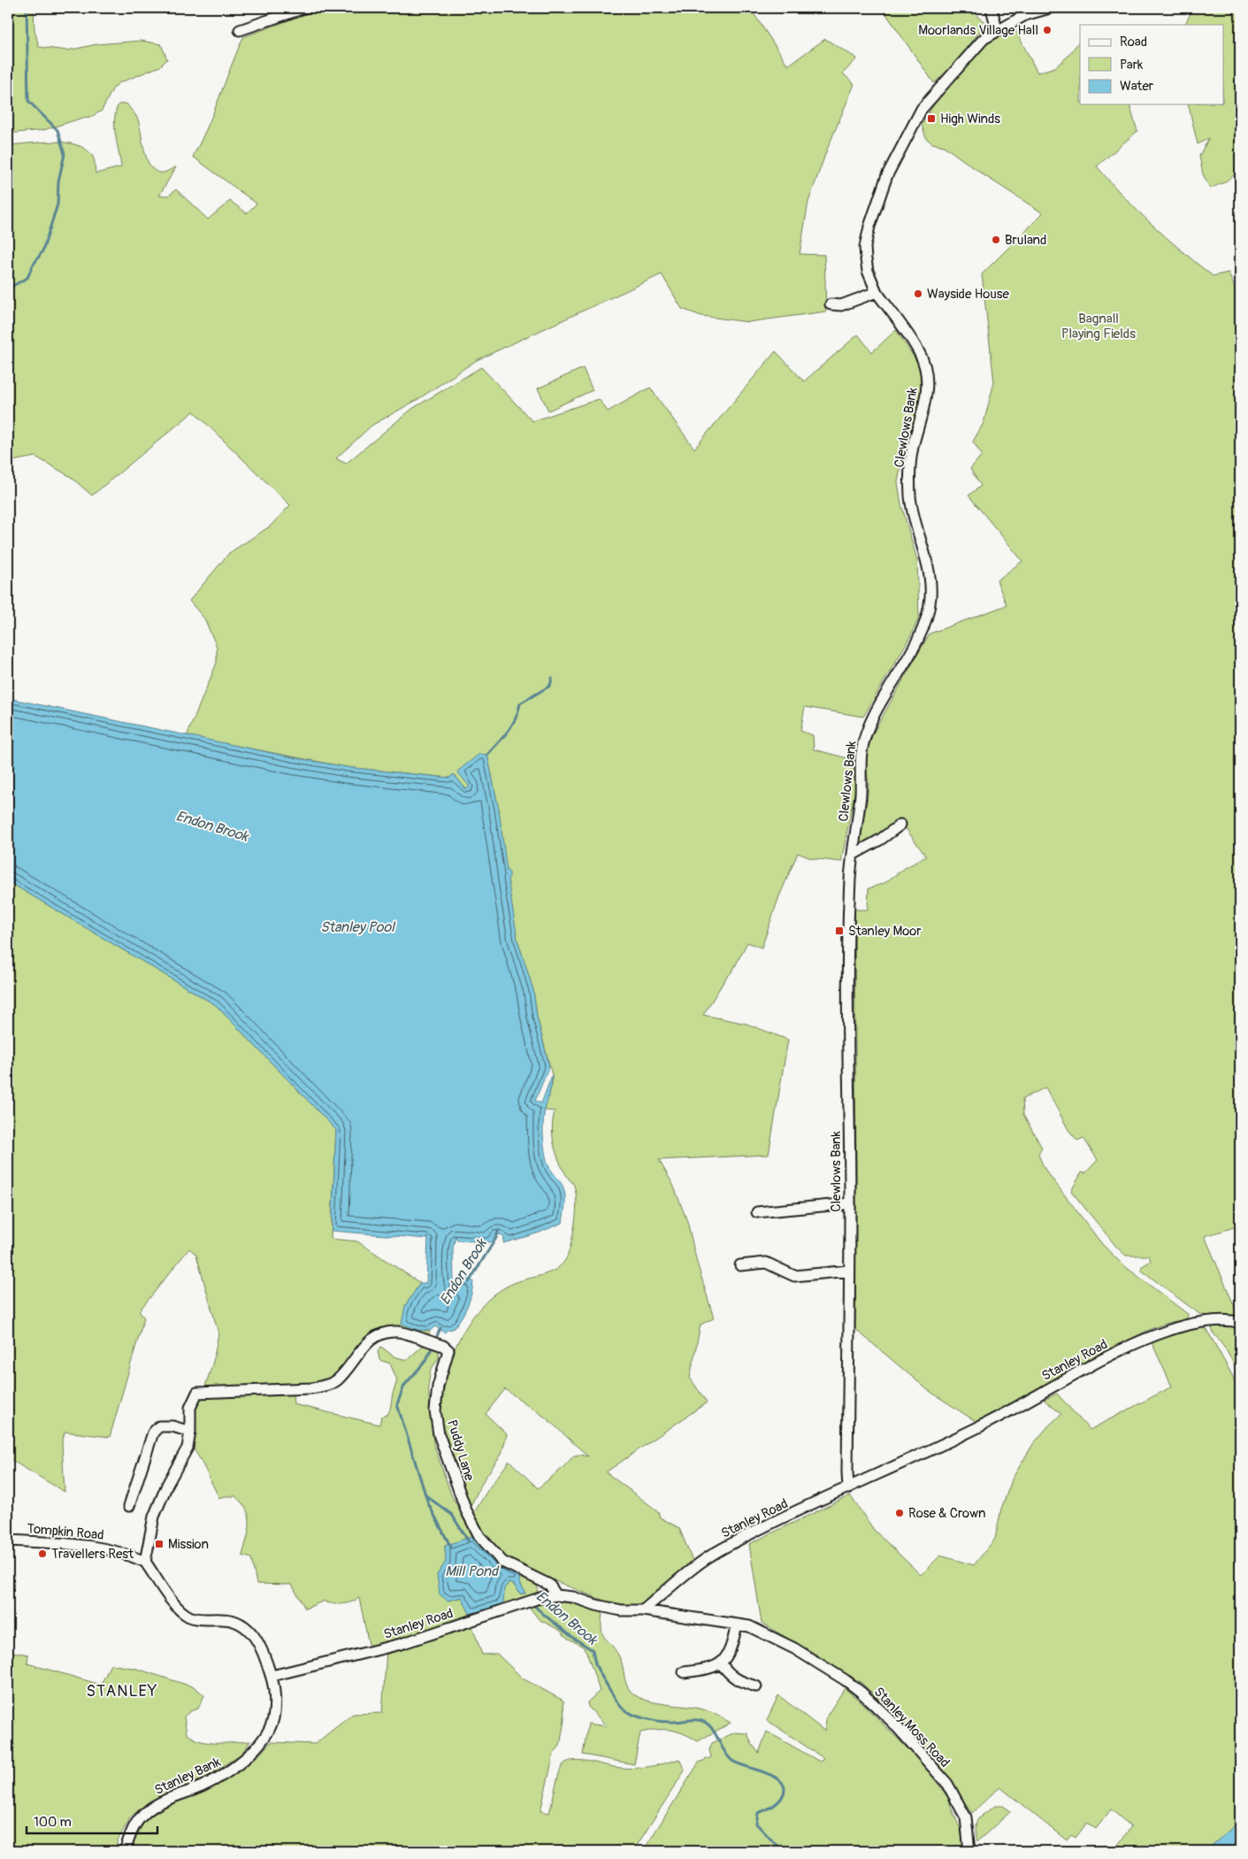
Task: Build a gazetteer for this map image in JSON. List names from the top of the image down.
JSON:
{
  "streets": {
    "street": [
      "Clewlows Bank",
      "Stanley Road",
      "Puddy Lane",
      "Tompkin Road",
      "Stanley Moss Road",
      "Stanley Bank"
    ]
  },
  "crossings": [
    ["Clewlows Bank", "Stanley Road"],
    ["Stanley Road", "Puddy Lane"],
    ["Stanley Road", "Stanley Moss Road"],
    ["Stanley Road", "Stanley Bank"],
    ["Puddy Lane", "Tompkin Road"],
    ["Puddy Lane", "Stanley Bank"],
    ["Tompkin Road", "Stanley Bank"]
  ],
  "districts": ["STANLEY"],
  "water": ["Endon Brook", "Stanley Pool", "Mill Pond"],
  "parks": ["Bagnall Playing Fields"],
  "places": {
    "other": [
      "Moorlands Village Hall",
      "Bruland",
      "Wayside House",
      "Rose & Crown",
      "Travellers Rest"
    ],
    "transit": ["High Winds", "Stanley Moor", "Mission"]
  },
  "legend": ["Road", "Park", "Water"],
  "scale_bar": "100 m"
}
